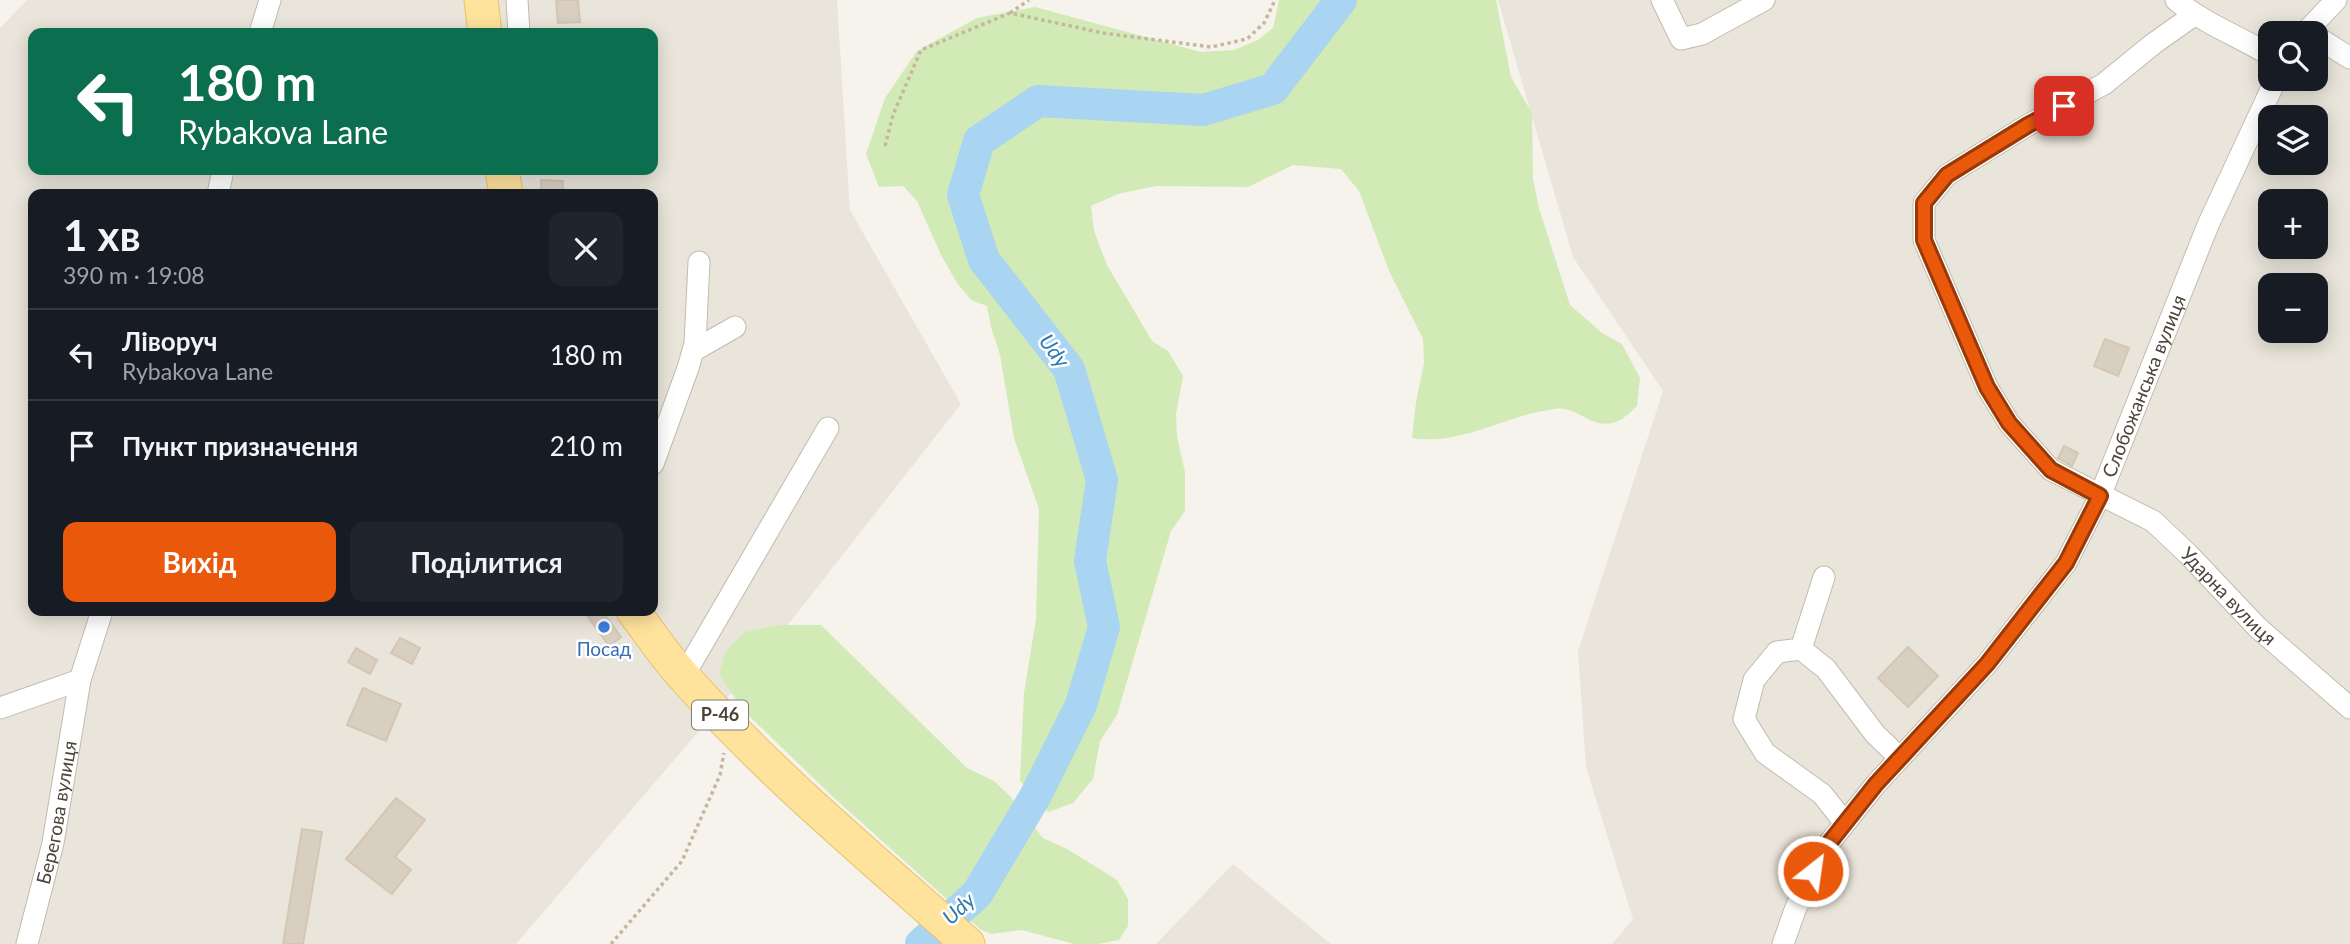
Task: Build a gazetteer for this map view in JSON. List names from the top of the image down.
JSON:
{
  "streets": {
    "main road": ["Р-46"],
    "street": ["Слобожанська вулиця", "Ударна вулиця", "Берегова вулиця"]
  },
  "crossings": [
    ["Слобожанська вулиця", "Ударна вулиця"]
  ],
  "water": ["Udy"],
  "places": ["Посад"],
  "page": {
    "map_buttons": ["+", "−"],
    "turn": ["180 m", "Rybakova Lane"],
    "heading": ["1 хв", "390 m · 19:08"],
    "list": [
      {
        "name": "Ліворуч",
        "note": "Rybakova Lane",
        "value": "180 m"
      },
      {
        "name": "Пункт призначення",
        "value": "210 m"
      }
    ],
    "buttons": ["Вихід", "Поділитися"]
  }
}
